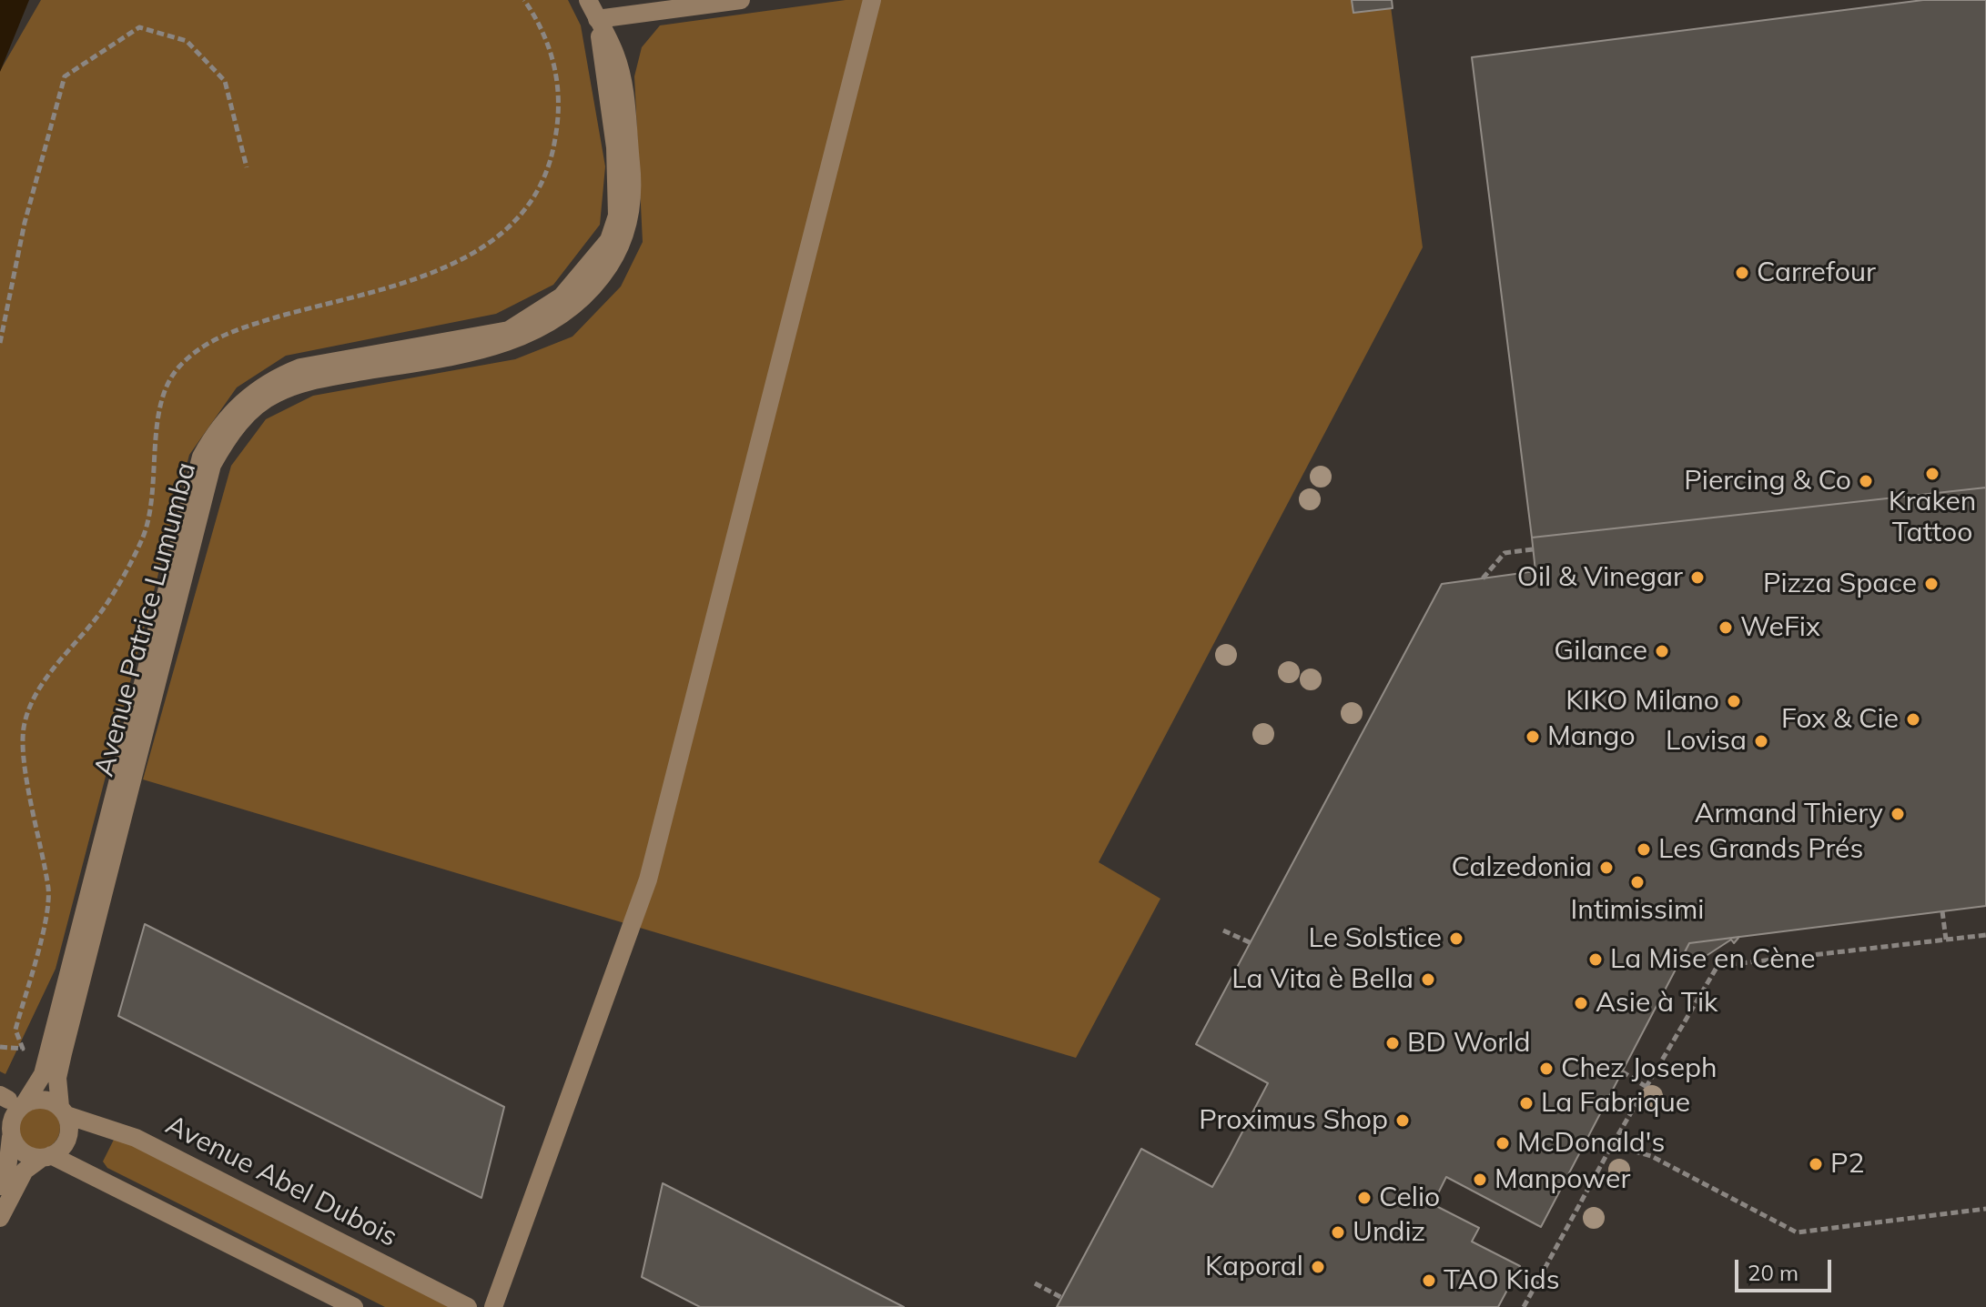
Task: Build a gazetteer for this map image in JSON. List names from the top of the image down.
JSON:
{
  "streets": {
    "street": ["Avenue Patrice Lumumba", "Avenue Abel Dubois"]
  },
  "crossings": [
    ["Avenue Patrice Lumumba", "Avenue Abel Dubois"]
  ],
  "places": [
    "Carrefour",
    "Kraken Tattoo",
    "Piercing & Co",
    "Oil & Vinegar",
    "Pizza Space",
    "WeFix",
    "Gilance",
    "KIKO Milano",
    "Fox & Cie",
    "Mango",
    "Lovisa",
    "Armand Thiery",
    "Les Grands Prés",
    "Calzedonia",
    "Intimissimi",
    "Le Solstice",
    "La Mise en Cène",
    "La Vita è Bella",
    "Asie à Tik",
    "BD World",
    "Chez Joseph",
    "La Fabrique",
    "Proximus Shop",
    "McDonald's",
    "P2",
    "Manpower",
    "Celio",
    "Undiz",
    "Kaporal",
    "TAO Kids"
  ],
  "scale_bar": "20 m"
}
